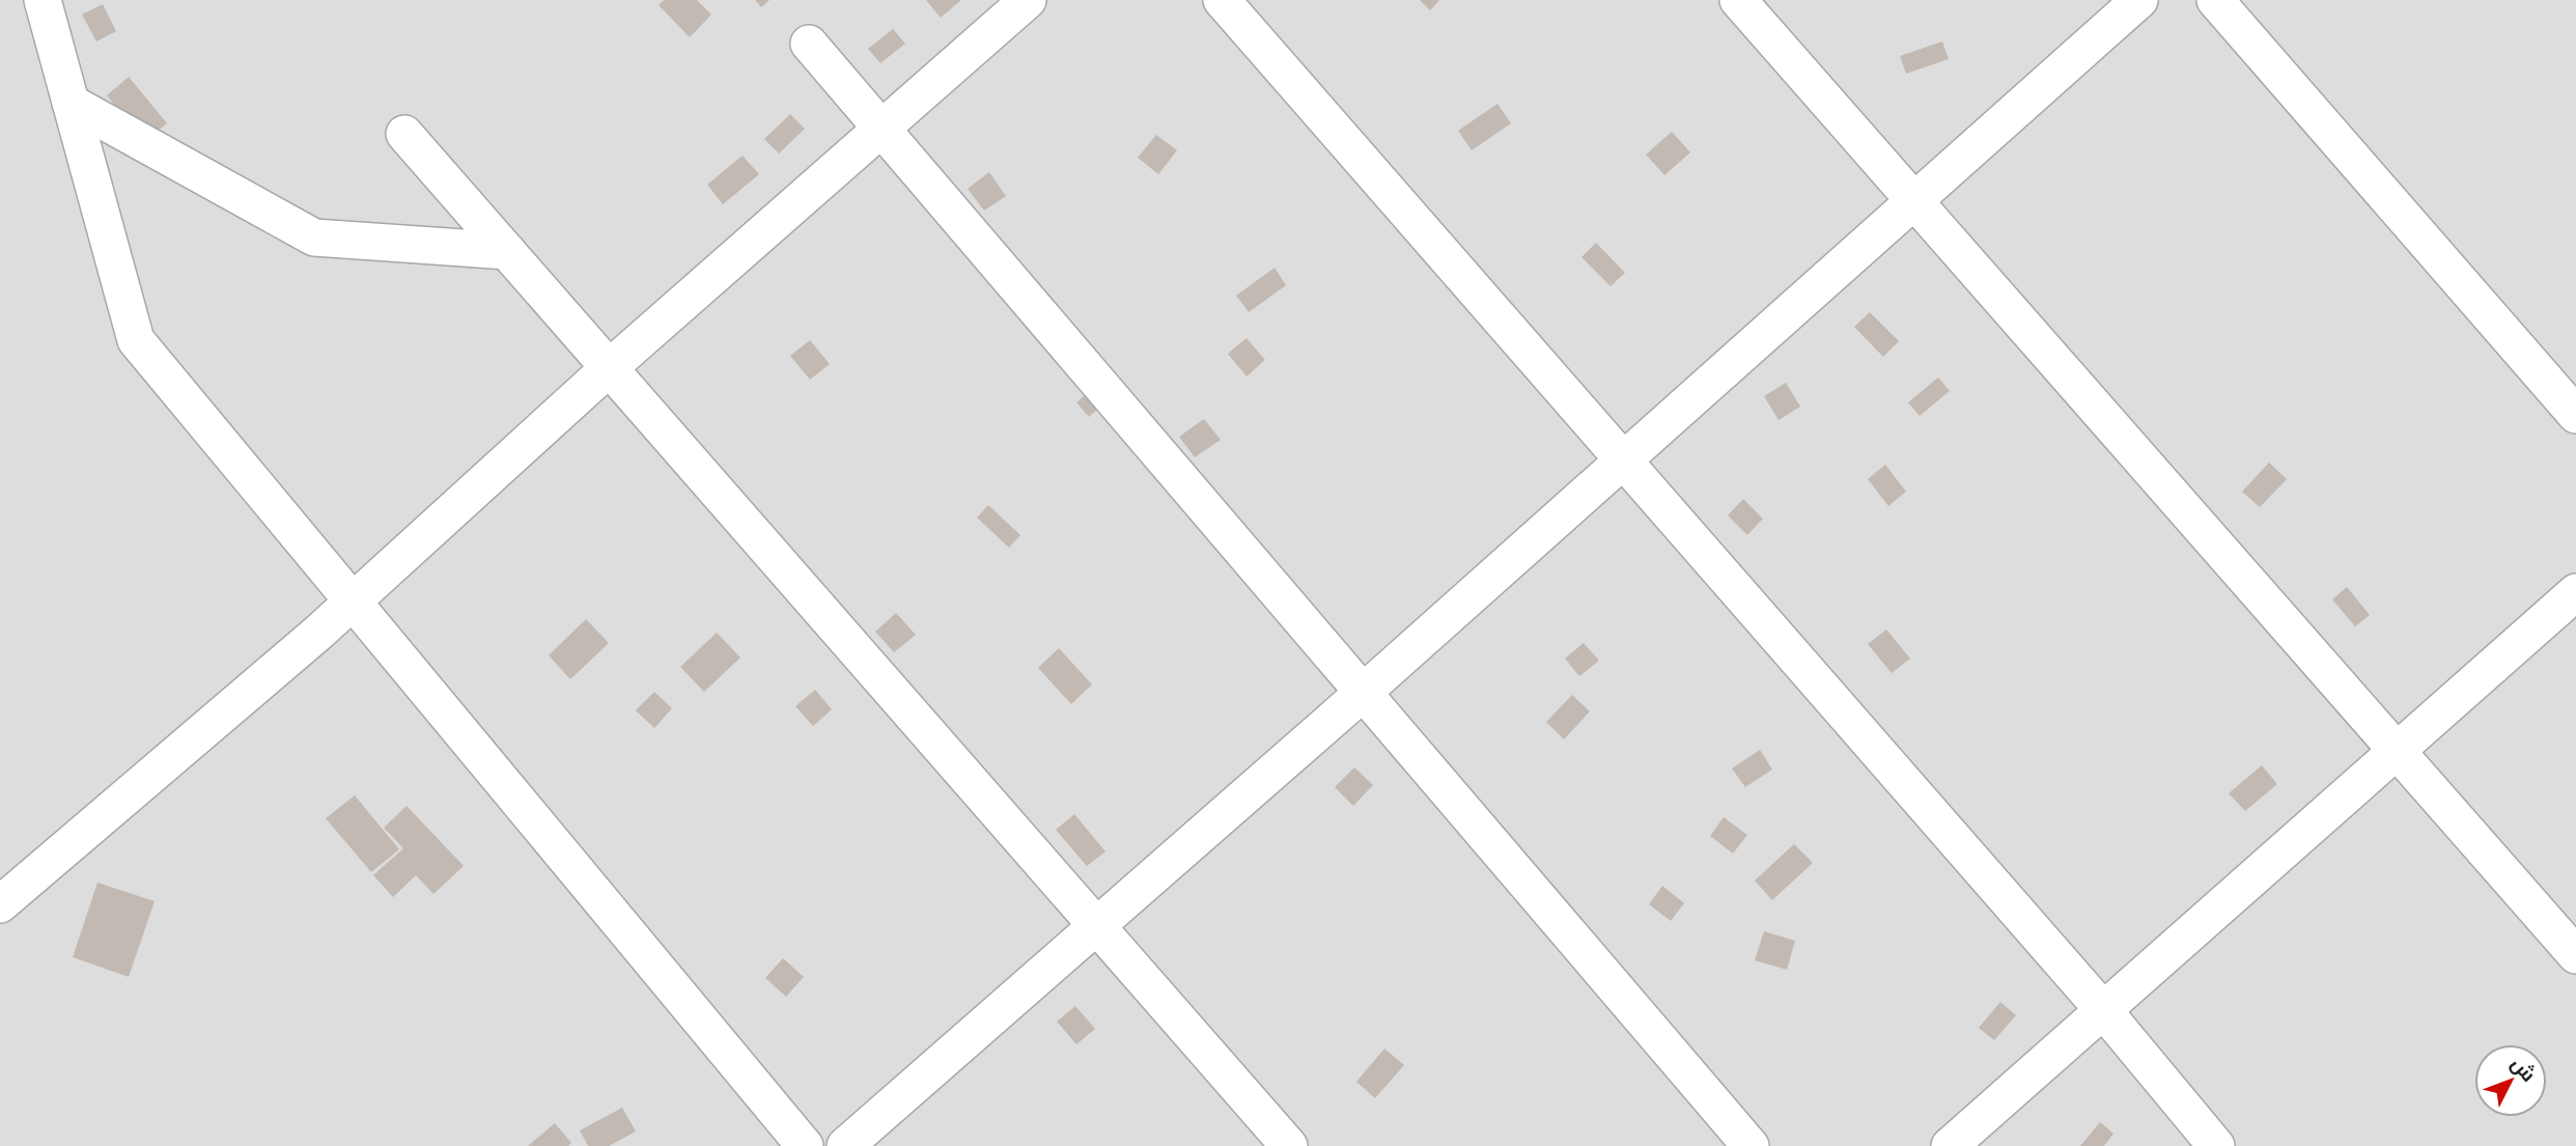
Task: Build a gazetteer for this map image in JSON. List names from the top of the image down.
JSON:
{
  "north": "top right"
}
